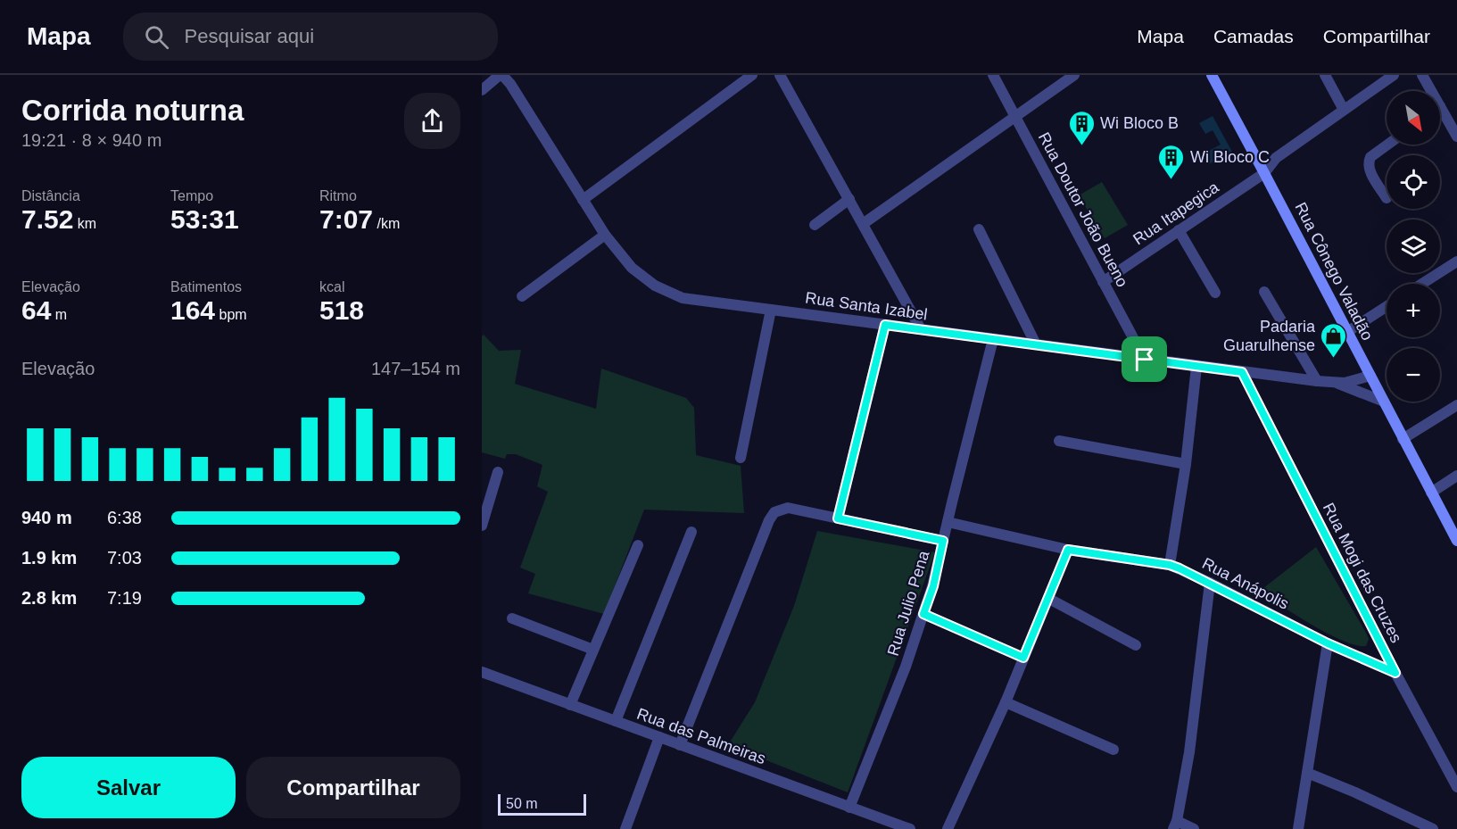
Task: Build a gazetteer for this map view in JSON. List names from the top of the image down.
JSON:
{
  "streets": {
    "street": [
      "Rua Doutor João Bueno",
      "Rua Itapegica",
      "Rua Cônego Valadão",
      "Rua Santa Izabel",
      "Rua Mogi das Cruzes",
      "Rua Anápolis",
      "Rua Julio Pena",
      "Rua das Palmeiras"
    ]
  },
  "crossings": [
    ["Rua Doutor João Bueno", "Rua Itapegica"],
    ["Rua Doutor João Bueno", "Rua Santa Izabel"],
    ["Rua Itapegica", "Rua Cônego Valadão"],
    ["Rua Cônego Valadão", "Rua Santa Izabel"],
    ["Rua Santa Izabel", "Rua Mogi das Cruzes"],
    ["Rua Santa Izabel", "Rua Julio Pena"],
    ["Rua Mogi das Cruzes", "Rua Anápolis"],
    ["Rua Anápolis", "Rua Julio Pena"],
    ["Rua Julio Pena", "Rua das Palmeiras"]
  ],
  "places": {
    "building": ["Wi Bloco B", "Wi Bloco C"],
    "shop": ["Padaria Guarulhense"]
  },
  "scale_bar": "50 m",
  "north": "bottom right",
  "page": {
    "header": "Mapa",
    "search": "Pesquisar aqui",
    "nav": ["Mapa", "Camadas", "Compartilhar"],
    "heading": ["Corrida noturna", "19:21 · 8 × 940 m"],
    "map_buttons": ["+", "−"],
    "stats": [
      ["Distância", "7.52 km"],
      ["Tempo", "53:31"],
      ["Ritmo", "7:07 /km"],
      ["Elevação", "64 m"],
      ["Batimentos", "164 bpm"],
      ["kcal", "518"]
    ],
    "chart": ["Elevação", "147–154 m"],
    "list": [
      {
        "name": "940 m",
        "note": "6:38"
      },
      {
        "name": "1.9 km",
        "note": "7:03"
      },
      {
        "name": "2.8 km",
        "note": "7:19"
      }
    ],
    "buttons": ["Salvar", "Compartilhar"],
    "scale": "50 m"
  }
}
